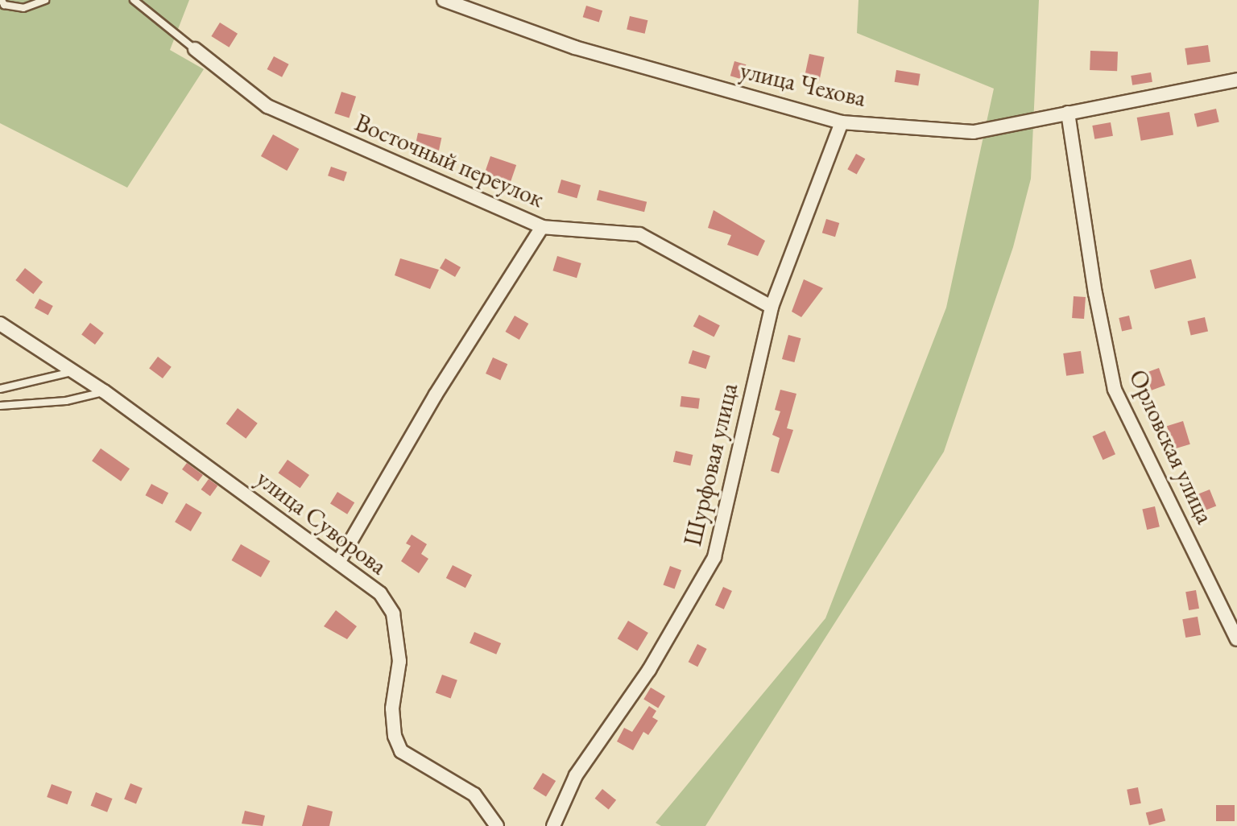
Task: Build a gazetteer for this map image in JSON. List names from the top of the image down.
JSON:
{
  "streets": {
    "street": [
      "улица Чехова",
      "Восточный переулок",
      "Орловская улица",
      "Шурфовая улица",
      "улица Суворова"
    ]
  },
  "crossings": [
    ["улица Чехова", "Орловская улица"],
    ["улица Чехова", "Шурфовая улица"],
    ["Восточный переулок", "Шурфовая улица"]
  ]
}
